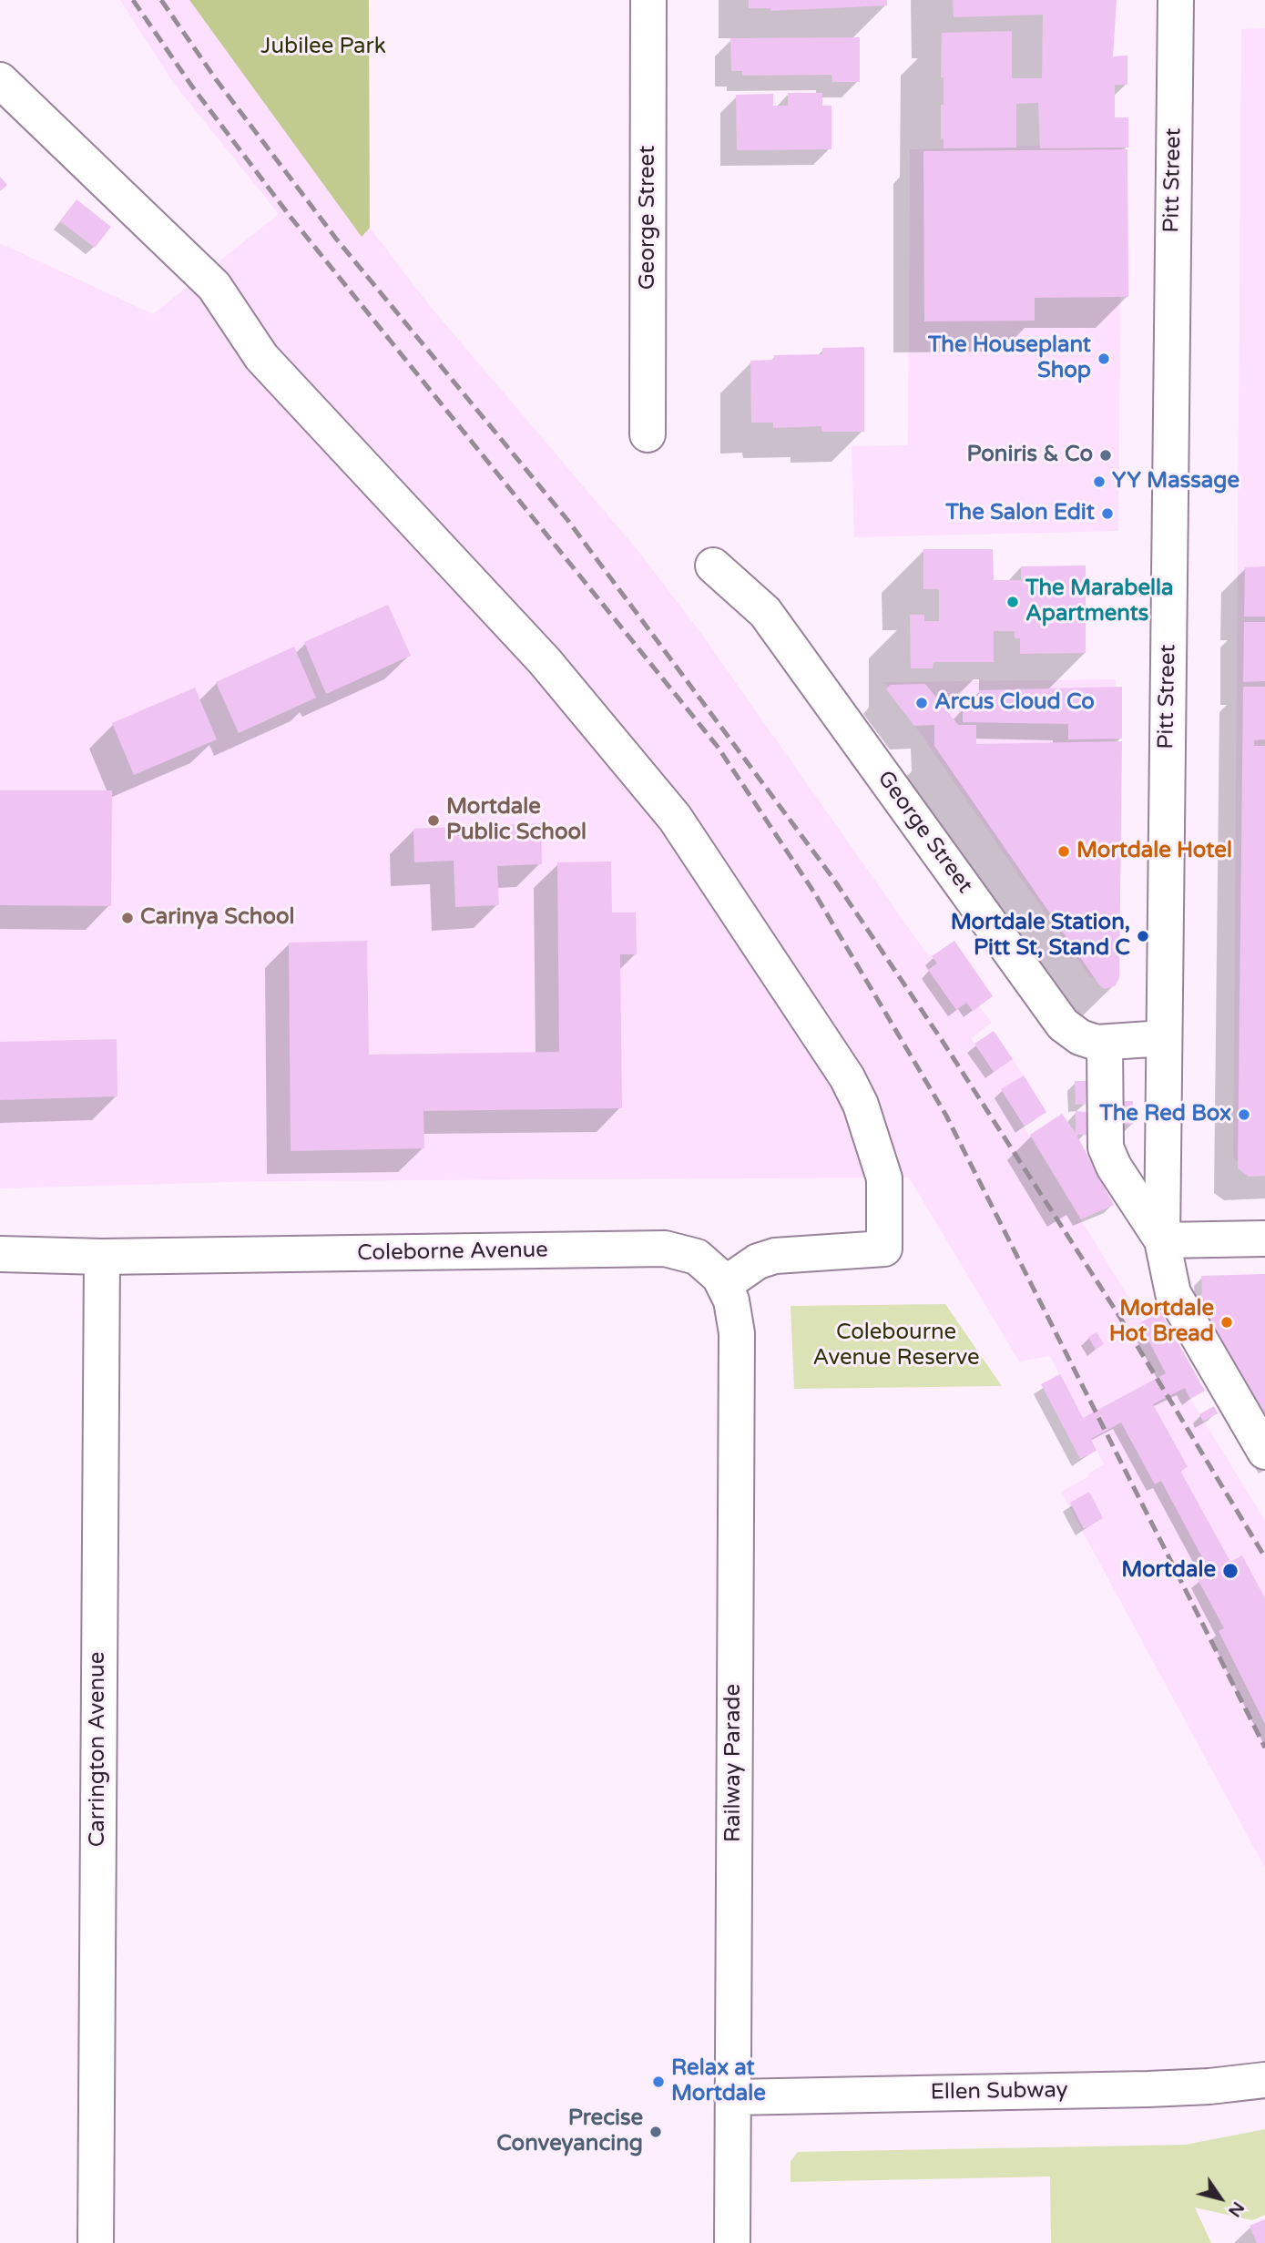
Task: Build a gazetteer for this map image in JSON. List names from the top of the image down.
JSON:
{
  "streets": {
    "street": [
      "Pitt Street",
      "George Street",
      "Coleborne Avenue",
      "Carrington Avenue",
      "Railway Parade",
      "Ellen Subway"
    ]
  },
  "crossings": [
    ["Pitt Street", "George Street"],
    ["Coleborne Avenue", "Carrington Avenue"],
    ["Coleborne Avenue", "Railway Parade"],
    ["Railway Parade", "Ellen Subway"]
  ],
  "parks": ["Jubilee Park", "Colebourne Avenue Reserve"],
  "places": [
    "The Houseplant Shop",
    "Poniris & Co",
    "YY Massage",
    "The Salon Edit",
    "The Marabella Apartments",
    "Arcus Cloud Co",
    "Mortdale Public School",
    "Mortdale Hotel",
    "Carinya School",
    "Mortdale Station, Pitt St, Stand C",
    "The Red Box",
    "Mortdale Hot Bread",
    "Mortdale",
    "Relax at Mortdale",
    "Precise Conveyancing"
  ],
  "north": "bottom right"
}
